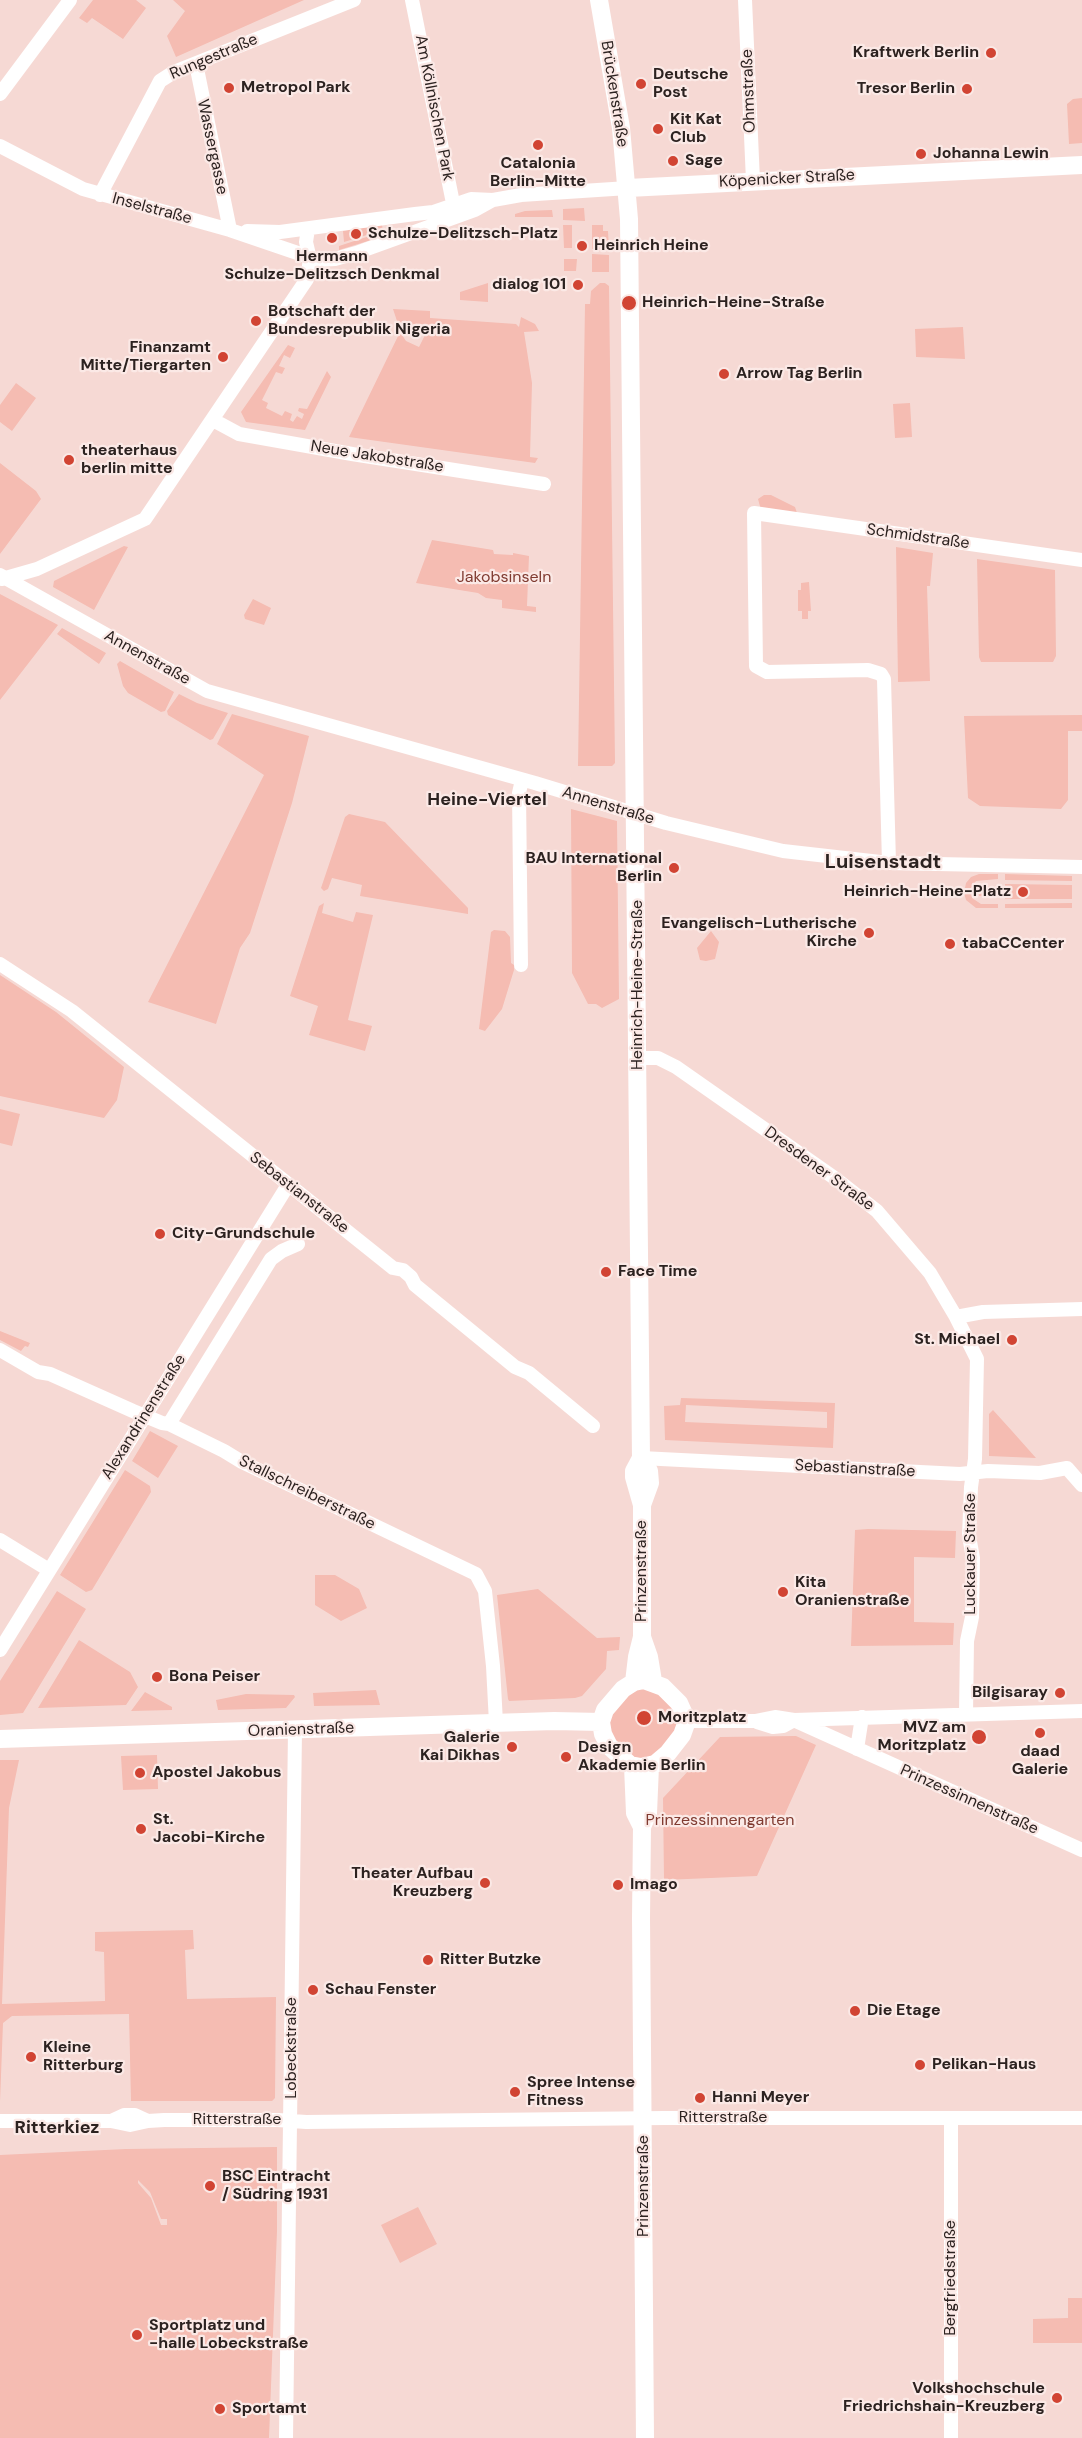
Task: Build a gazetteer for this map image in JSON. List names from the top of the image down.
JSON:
{
  "streets": {
    "main road": [
      "Brückenstraße",
      "Köpenicker Straße",
      "Heinrich-Heine-Straße",
      "Prinzenstraße",
      "Oranienstraße"
    ],
    "street": [
      "Rungestraße",
      "Ohmstraße",
      "Am Köllnischen Park",
      "Wassergasse",
      "Inselstraße",
      "Neue Jakobstraße",
      "Schmidstraße",
      "Annenstraße",
      "Dresdener Straße",
      "Sebastianstraße",
      "Alexandrinenstraße",
      "Stallschreiberstraße",
      "Luckauer Straße",
      "Prinzessinnenstraße",
      "Lobeckstraße",
      "Ritterstraße",
      "Bergfriedstraße"
    ]
  },
  "crossings": [
    ["Rungestraße", "Wassergasse"],
    ["Rungestraße", "Inselstraße"],
    ["Ohmstraße", "Köpenicker Straße"],
    ["Brückenstraße", "Köpenicker Straße"],
    ["Brückenstraße", "Heinrich-Heine-Straße"],
    ["Am Köllnischen Park", "Köpenicker Straße"],
    ["Wassergasse", "Köpenicker Straße"],
    ["Wassergasse", "Inselstraße"],
    ["Köpenicker Straße", "Inselstraße"],
    ["Köpenicker Straße", "Heinrich-Heine-Straße"],
    ["Schmidstraße", "Annenstraße"],
    ["Annenstraße", "Heinrich-Heine-Straße"],
    ["Heinrich-Heine-Straße", "Dresdener Straße"],
    ["Heinrich-Heine-Straße", "Sebastianstraße"],
    ["Heinrich-Heine-Straße", "Prinzenstraße"],
    ["Dresdener Straße", "Luckauer Straße"],
    ["Sebastianstraße", "Alexandrinenstraße"],
    ["Sebastianstraße", "Luckauer Straße"],
    ["Sebastianstraße", "Prinzenstraße"],
    ["Alexandrinenstraße", "Stallschreiberstraße"],
    ["Stallschreiberstraße", "Oranienstraße"],
    ["Prinzenstraße", "Oranienstraße"],
    ["Prinzenstraße", "Ritterstraße"],
    ["Oranienstraße", "Lobeckstraße"],
    ["Lobeckstraße", "Ritterstraße"],
    ["Ritterstraße", "Bergfriedstraße"]
  ],
  "districts": ["Heine-Viertel", "Luisenstadt", "Ritterkiez"],
  "parks": ["Jakobsinseln", "Prinzessinnengarten"],
  "places": [
    "Kraftwerk Berlin",
    "Deutsche Post",
    "Metropol Park",
    "Tresor Berlin",
    "Kit Kat Club",
    "Catalonia Berlin-Mitte",
    "Johanna Lewin",
    "Sage",
    "Schulze-Delitzsch-Platz",
    "Hermann Schulze-Delitzsch Denkmal",
    "Heinrich Heine",
    "dialog 101",
    "Heinrich-Heine-Straße",
    "Botschaft der Bundesrepublik Nigeria",
    "Finanzamt Mitte/Tiergarten",
    "Arrow Tag Berlin",
    "theaterhaus berlin mitte",
    "BAU International Berlin",
    "Heinrich-Heine-Platz",
    "Evangelisch-Lutherische Kirche",
    "tabaCCenter",
    "City-Grundschule",
    "Face Time",
    "St. Michael",
    "Kita Oranienstraße",
    "Bona Peiser",
    "Bilgisaray",
    "Moritzplatz",
    "daad Galerie",
    "MVZ am Moritzplatz",
    "Galerie Kai Dikhas",
    "Design Akademie Berlin",
    "Apostel Jakobus",
    "St. Jacobi-Kirche",
    "Theater Aufbau Kreuzberg",
    "Imago",
    "Ritter Butzke",
    "Schau Fenster",
    "Die Etage",
    "Kleine Ritterburg",
    "Pelikan-Haus",
    "Spree Intense Fitness",
    "Hanni Meyer",
    "BSC Eintracht / Südring 1931",
    "Sportplatz und -halle Lobeckstraße",
    "Volkshochschule Friedrichshain-Kreuzberg",
    "Sportamt"
  ]
}
